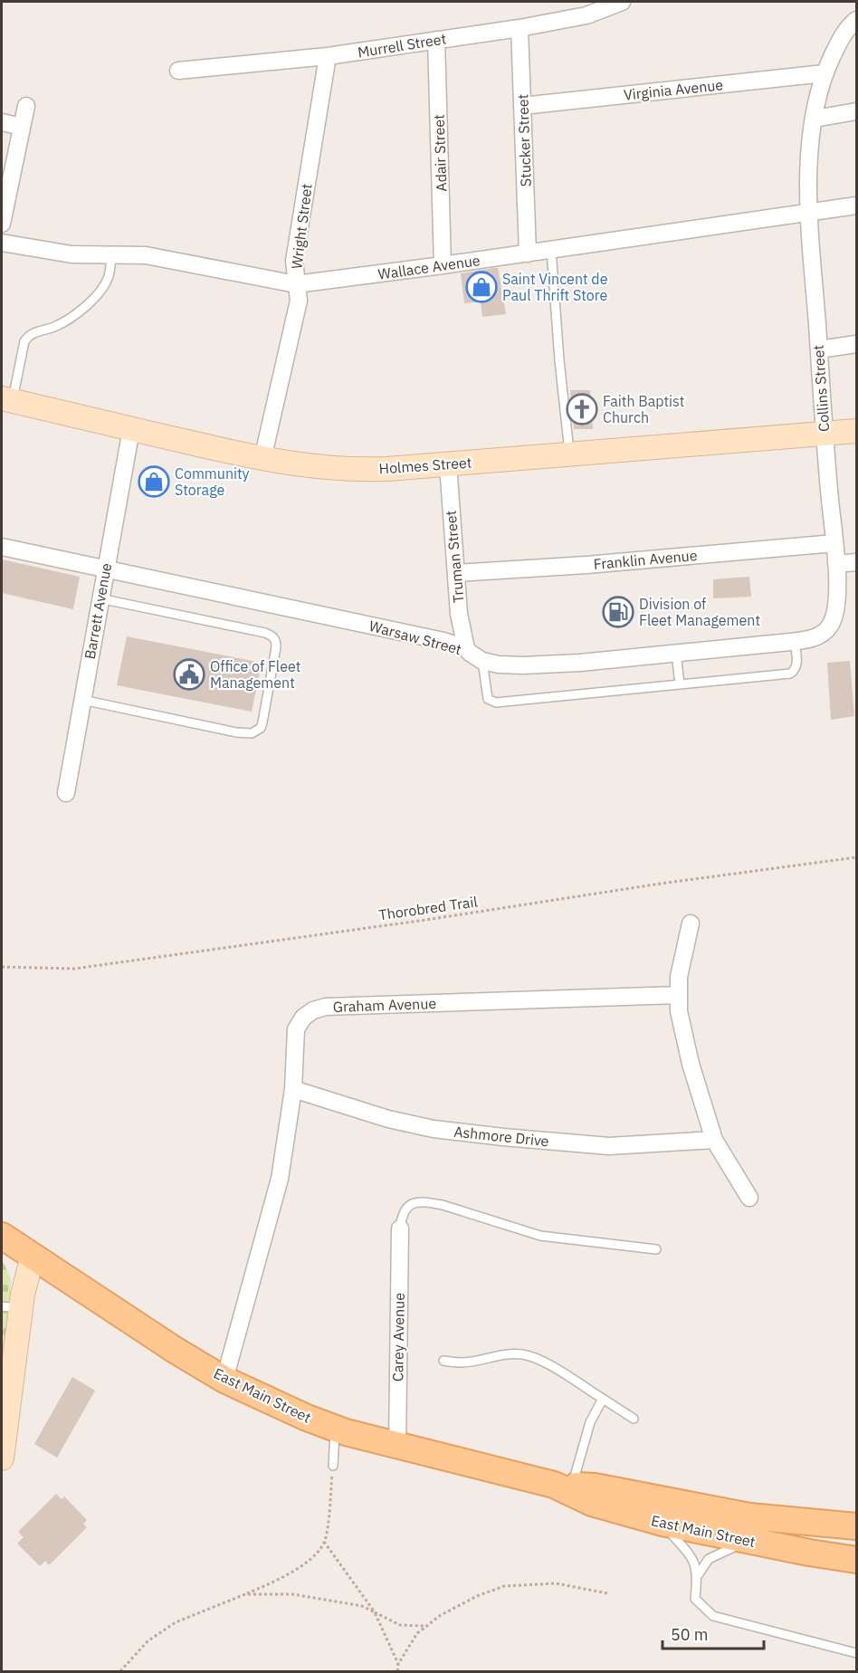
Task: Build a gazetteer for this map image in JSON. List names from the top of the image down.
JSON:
{
  "streets": {
    "main road": ["Holmes Street", "East Main Street"],
    "street": [
      "Murrell Street",
      "Virginia Avenue",
      "Stucker Street",
      "Adair Street",
      "Wright Street",
      "Wallace Avenue",
      "Collins Street",
      "Truman Street",
      "Franklin Avenue",
      "Barrett Avenue",
      "Warsaw Street",
      "Graham Avenue",
      "Ashmore Drive",
      "Carey Avenue"
    ],
    "path": ["Thorobred Trail"]
  },
  "crossings": [
    ["Murrell Street", "Stucker Street"],
    ["Murrell Street", "Adair Street"],
    ["Murrell Street", "Wright Street"],
    ["Virginia Avenue", "Stucker Street"],
    ["Virginia Avenue", "Collins Street"],
    ["Stucker Street", "Wallace Avenue"],
    ["Adair Street", "Wallace Avenue"],
    ["Wright Street", "Wallace Avenue"],
    ["Wright Street", "Holmes Street"],
    ["Wallace Avenue", "Collins Street"],
    ["Collins Street", "Holmes Street"],
    ["Collins Street", "Franklin Avenue"],
    ["Collins Street", "Warsaw Street"],
    ["Holmes Street", "Truman Street"],
    ["Holmes Street", "Barrett Avenue"],
    ["Truman Street", "Franklin Avenue"],
    ["Truman Street", "Warsaw Street"],
    ["Barrett Avenue", "Warsaw Street"],
    ["Graham Avenue", "Ashmore Drive"],
    ["Graham Avenue", "East Main Street"],
    ["Carey Avenue", "East Main Street"]
  ],
  "places": {
    "shop": ["Saint Vincent de Paul Thrift Store", "Community Storage"],
    "church": ["Faith Baptist Church"],
    "fuel station": ["Division of Fleet Management"],
    "public building": ["Office of Fleet Management"]
  },
  "scale_bar": "50 m"
}
